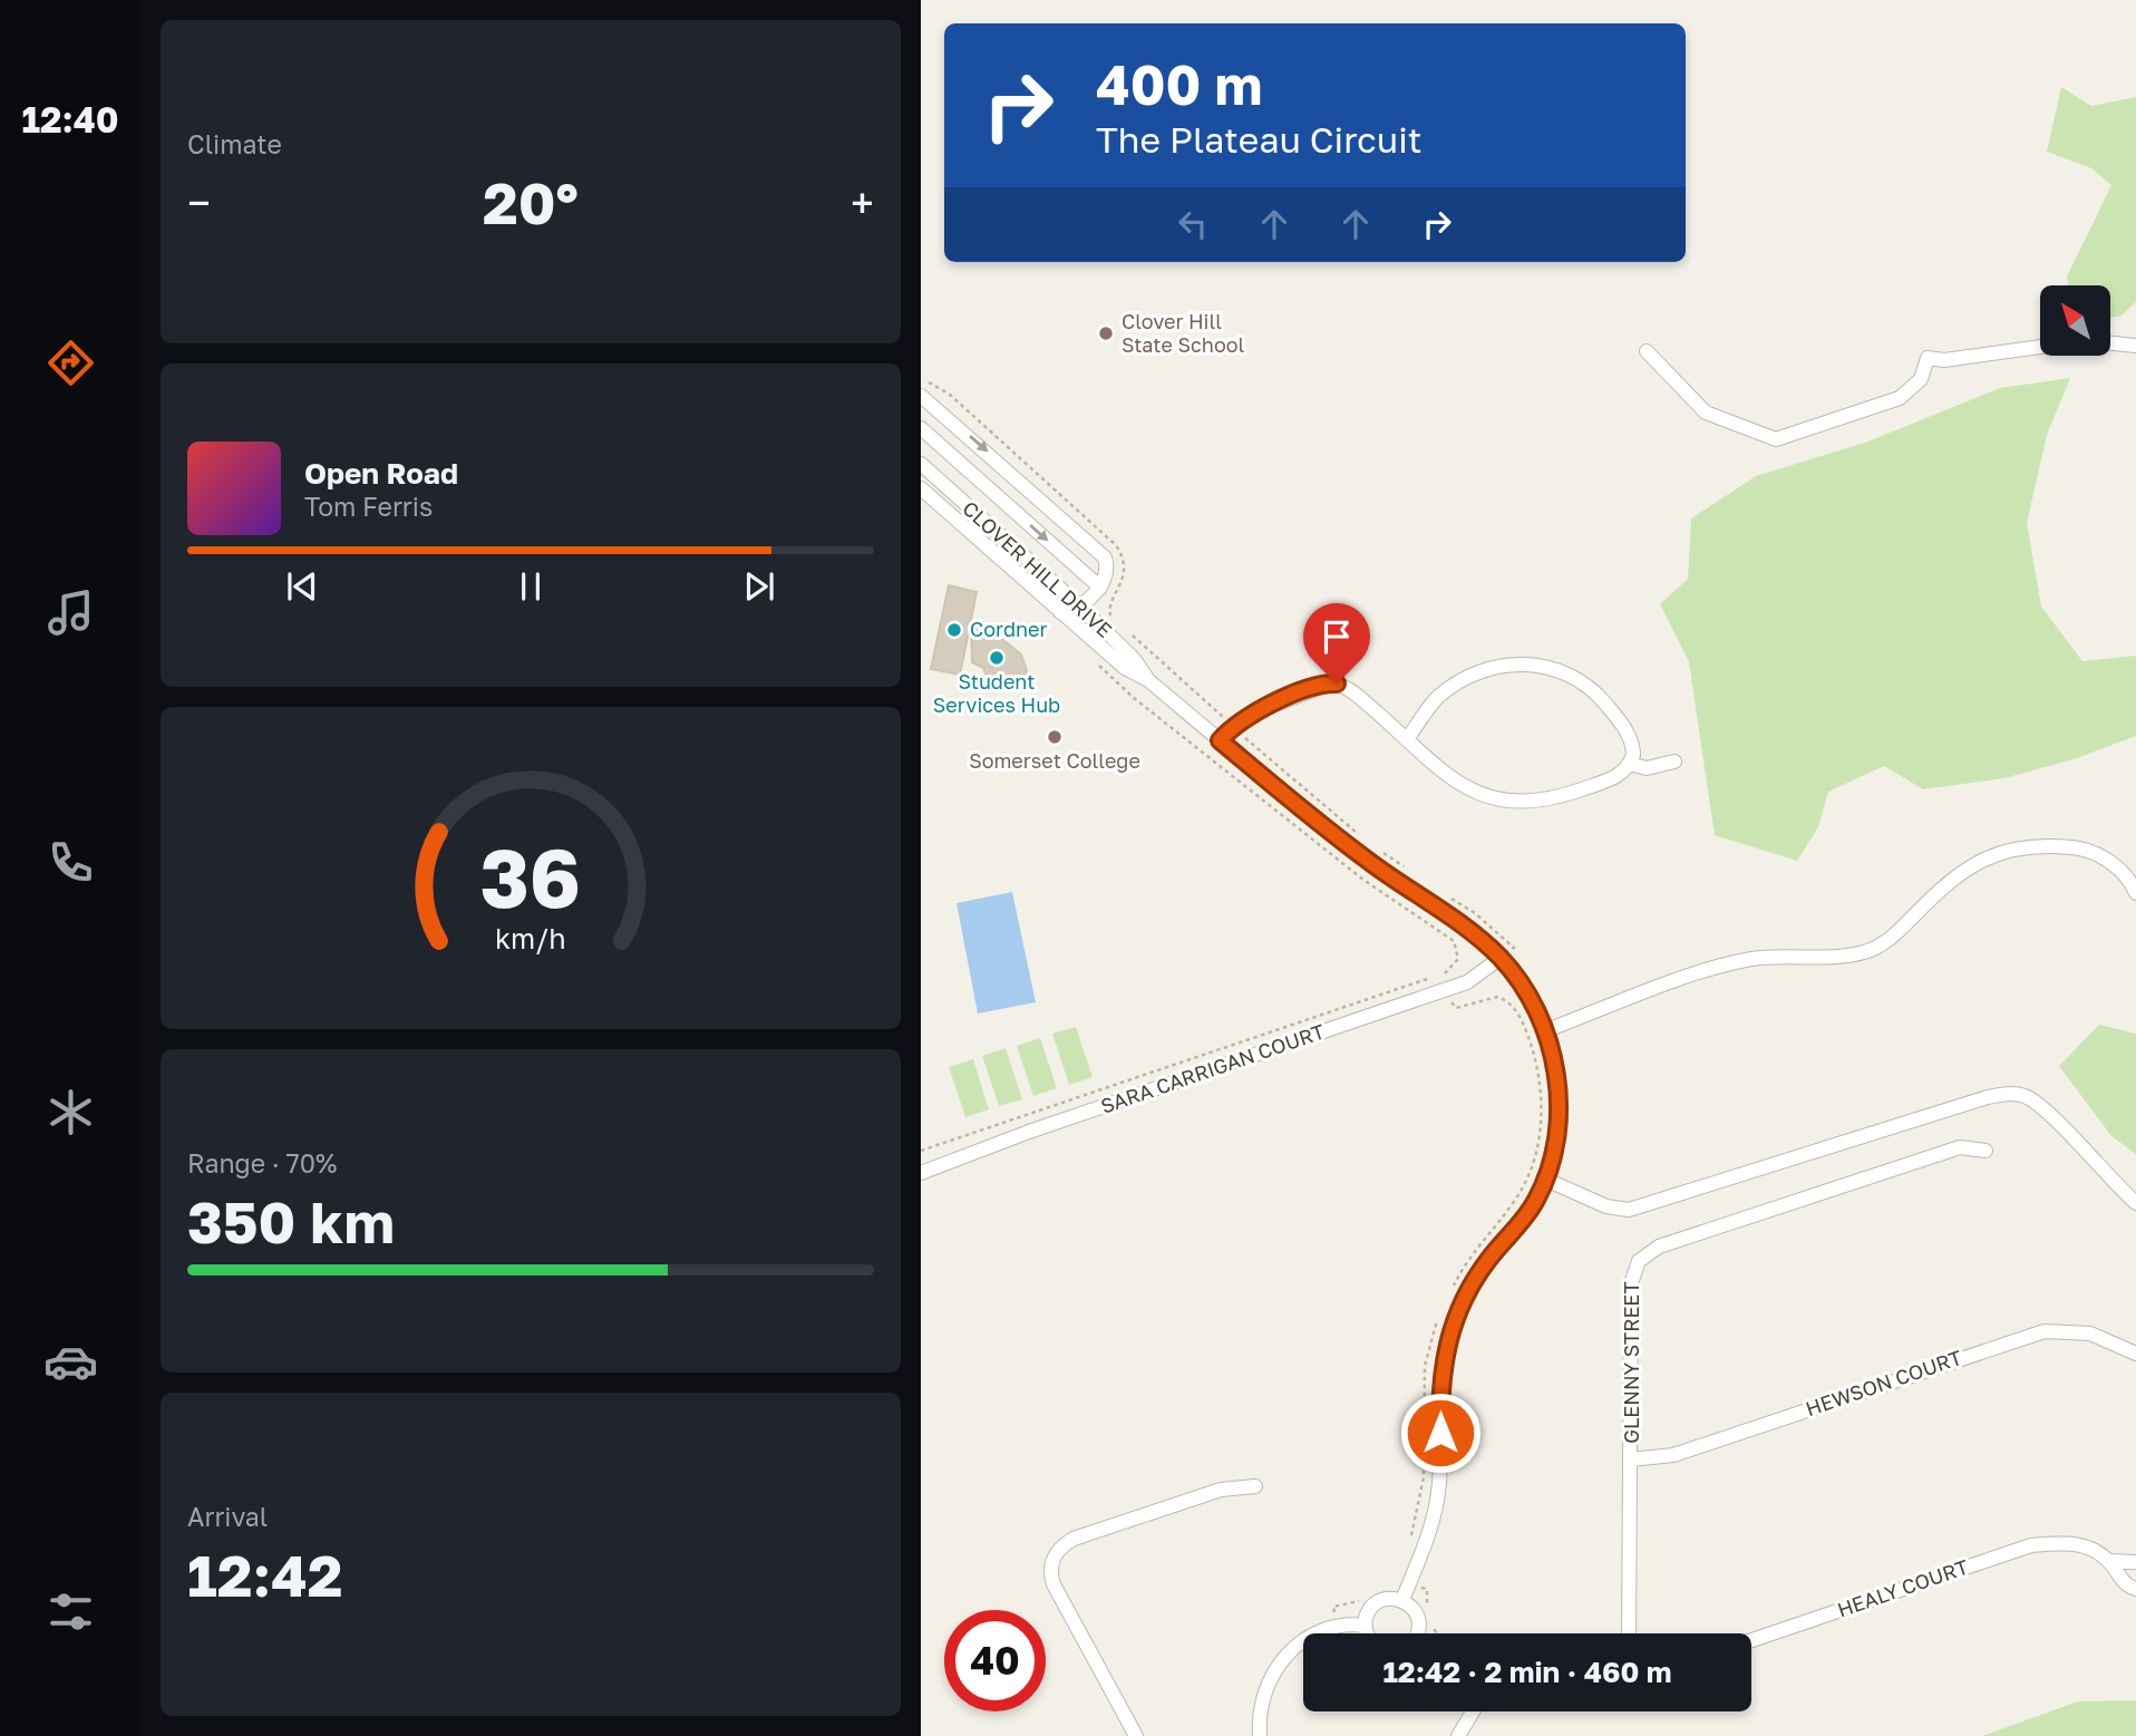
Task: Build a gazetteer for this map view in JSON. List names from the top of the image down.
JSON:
{
  "streets": {
    "street": [
      "CLOVER HILL DRIVE",
      "SARA CARRIGAN COURT",
      "GLENNY STREET",
      "HEWSON COURT",
      "HEALY COURT"
    ]
  },
  "crossings": [
    ["CLOVER HILL DRIVE", "SARA CARRIGAN COURT"],
    ["GLENNY STREET", "HEWSON COURT"]
  ],
  "places": [
    "Clover Hill State School",
    "Cordner",
    "Student Services Hub",
    "Somerset College"
  ],
  "north": "top left",
  "page": {
    "tabs": "12:40",
    "tile": [
      "Climate",
      ["Range · 70%", "350 km"],
      ["Arrival", "12:42"]
    ],
    "turn": ["400 m", "The Plateau Circuit"],
    "heat": ["−", "20°", "+"],
    "song": ["Open Road", "Tom Ferris"],
    "limit": "40",
    "trip": "12:42 · 2 min · 460 m",
    "gauge": ["36", "km/h"]
  }
}
